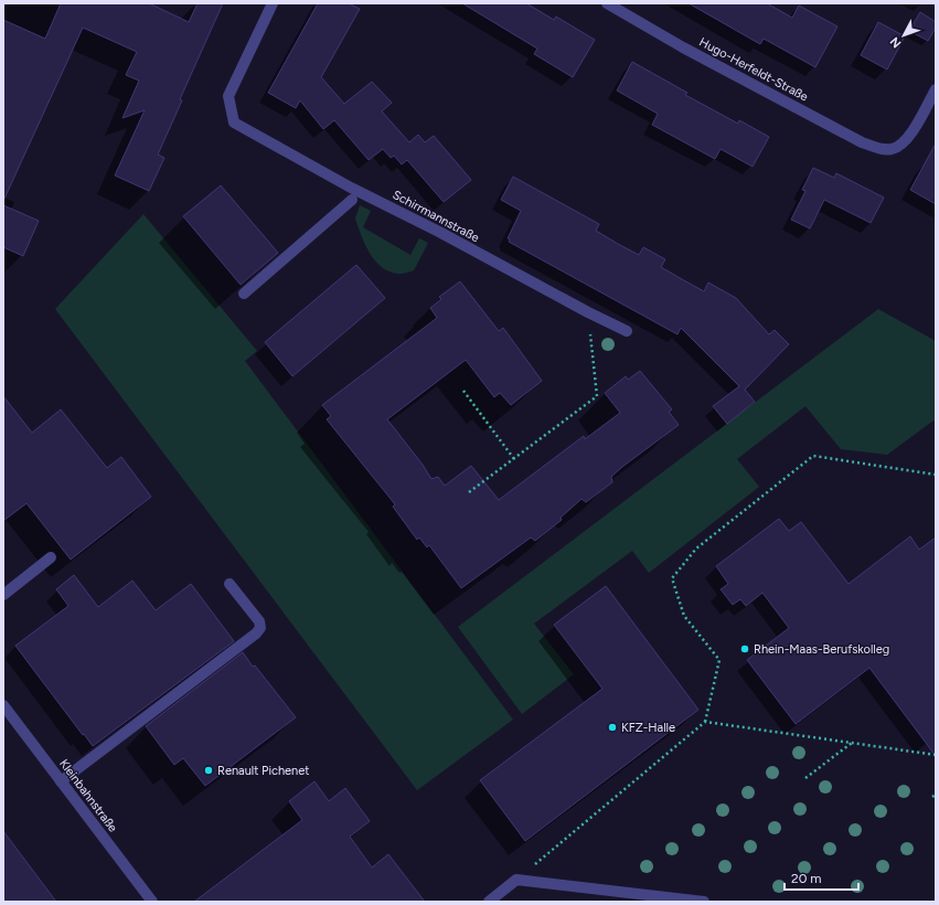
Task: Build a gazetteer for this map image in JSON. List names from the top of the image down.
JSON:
{
  "streets": {
    "street": ["Hugo-Herfeldt-Straße", "Schirrmannstraße", "Kleinbahnstraße"]
  },
  "places": ["Rhein-Maas-Berufskolleg", "KFZ-Halle", "Renault Pichenet"],
  "scale_bar": "20 m",
  "north": "bottom left"
}
